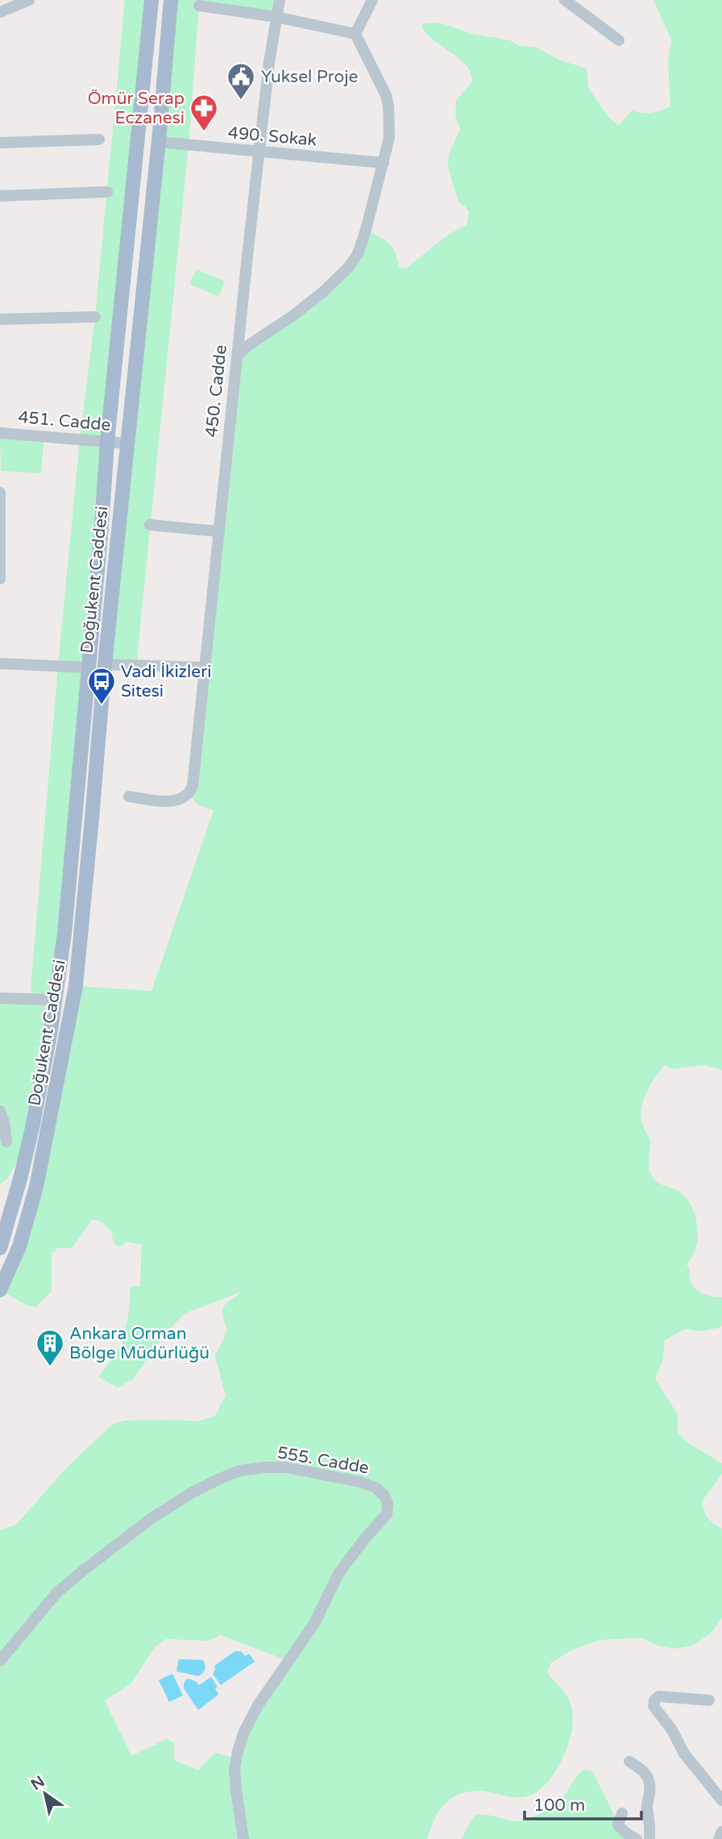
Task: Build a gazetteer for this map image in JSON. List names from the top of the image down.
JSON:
{
  "streets": {
    "main road": ["Doğukent Caddesi"],
    "street": [
      "490. Sokak",
      "450. Cadde",
      "451. Cadde",
      "555. Cadde"
    ]
  },
  "crossings": [
    ["490. Sokak", "450. Cadde"],
    ["490. Sokak", "Doğukent Caddesi"],
    ["451. Cadde", "Doğukent Caddesi"]
  ],
  "places": {
    "public building": ["Yuksel Proje"],
    "pharmacy": ["Ömür Serap Eczanesi"],
    "bus stop": ["Vadi İkizleri Sitesi"],
    "building": ["Ankara Orman Bölge Müdürlüğü"]
  },
  "scale_bar": "100 m",
  "north": "top left"
}
